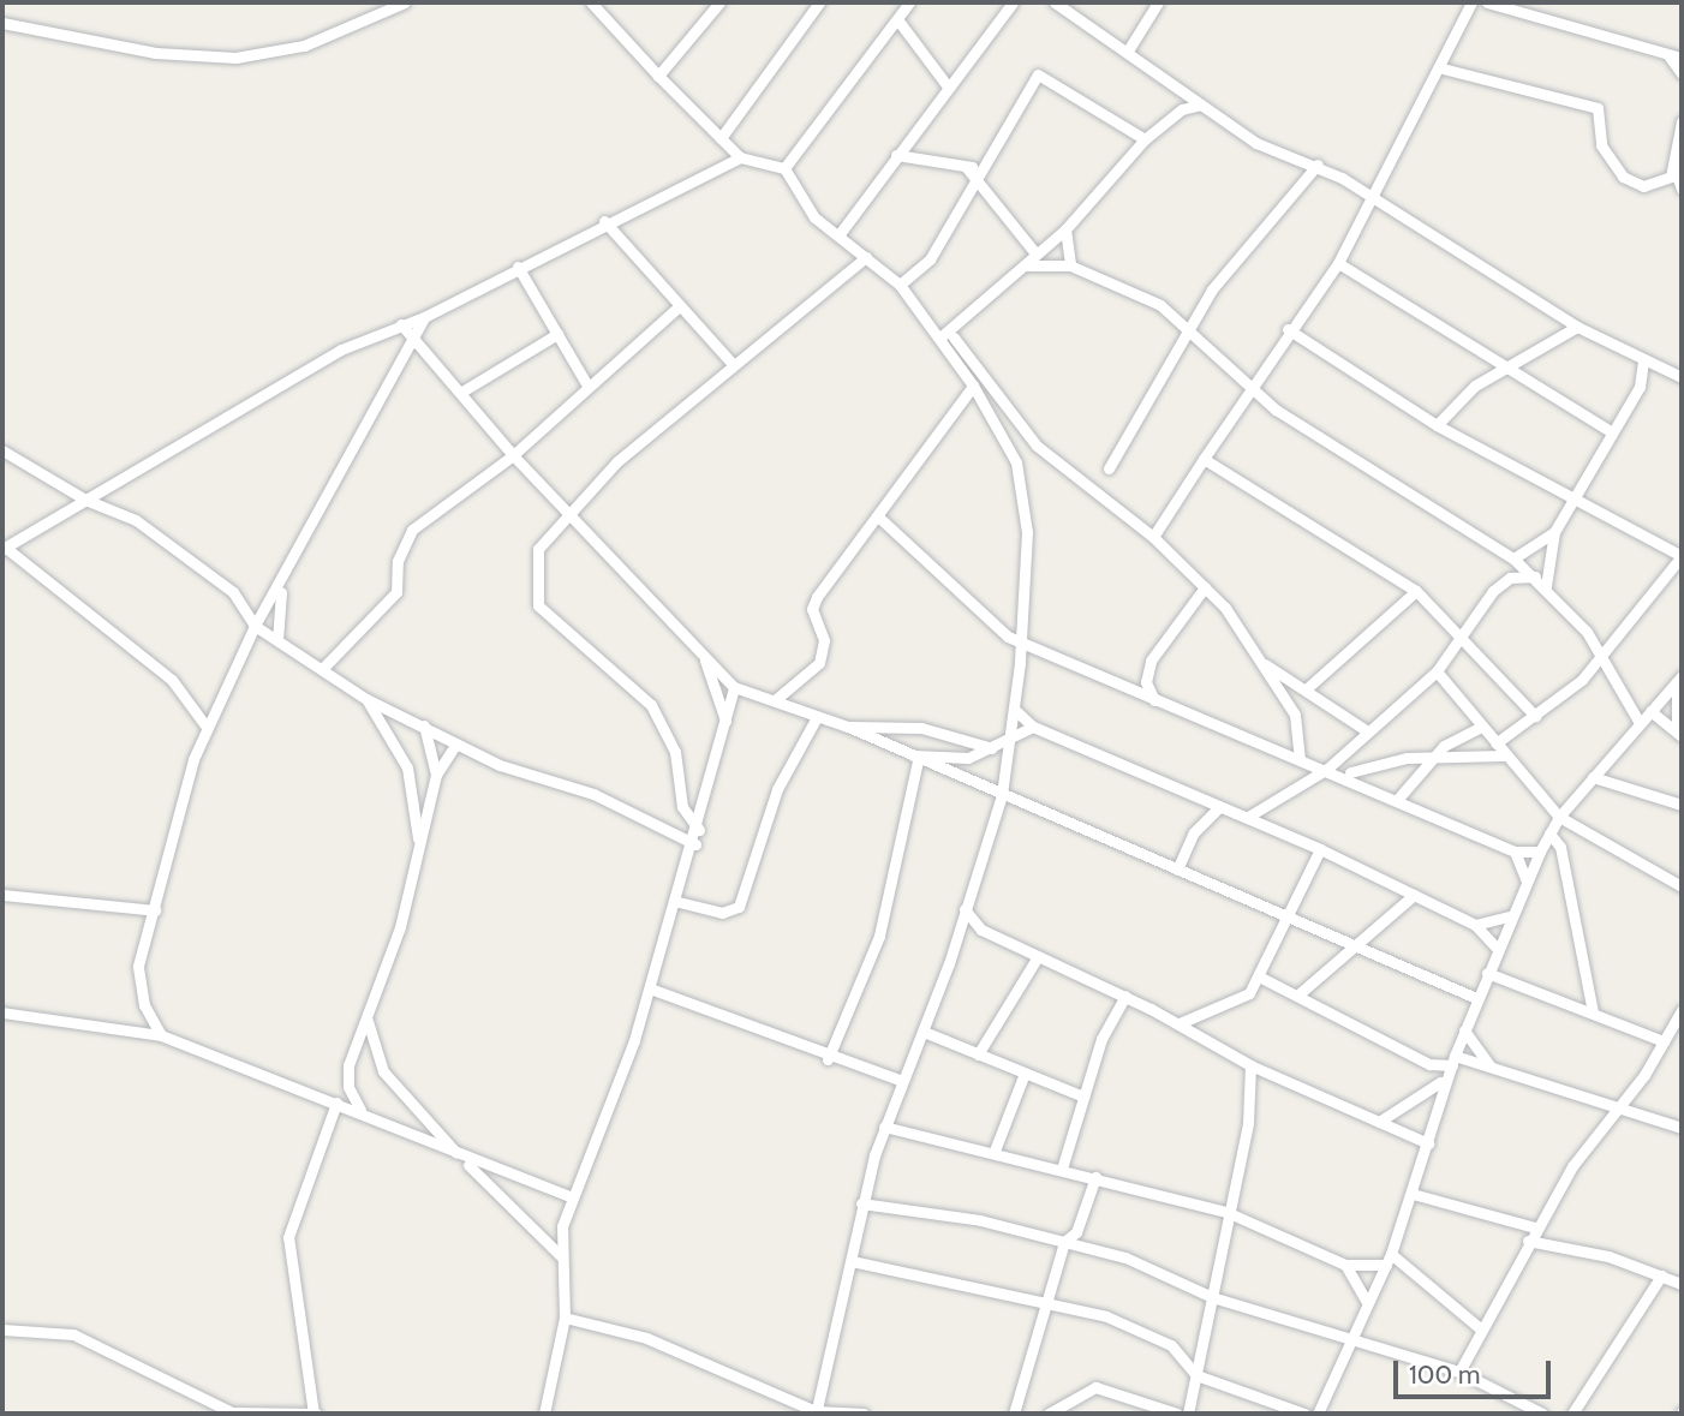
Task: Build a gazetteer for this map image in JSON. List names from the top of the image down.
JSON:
{
  "scale_bar": "100 m"
}
